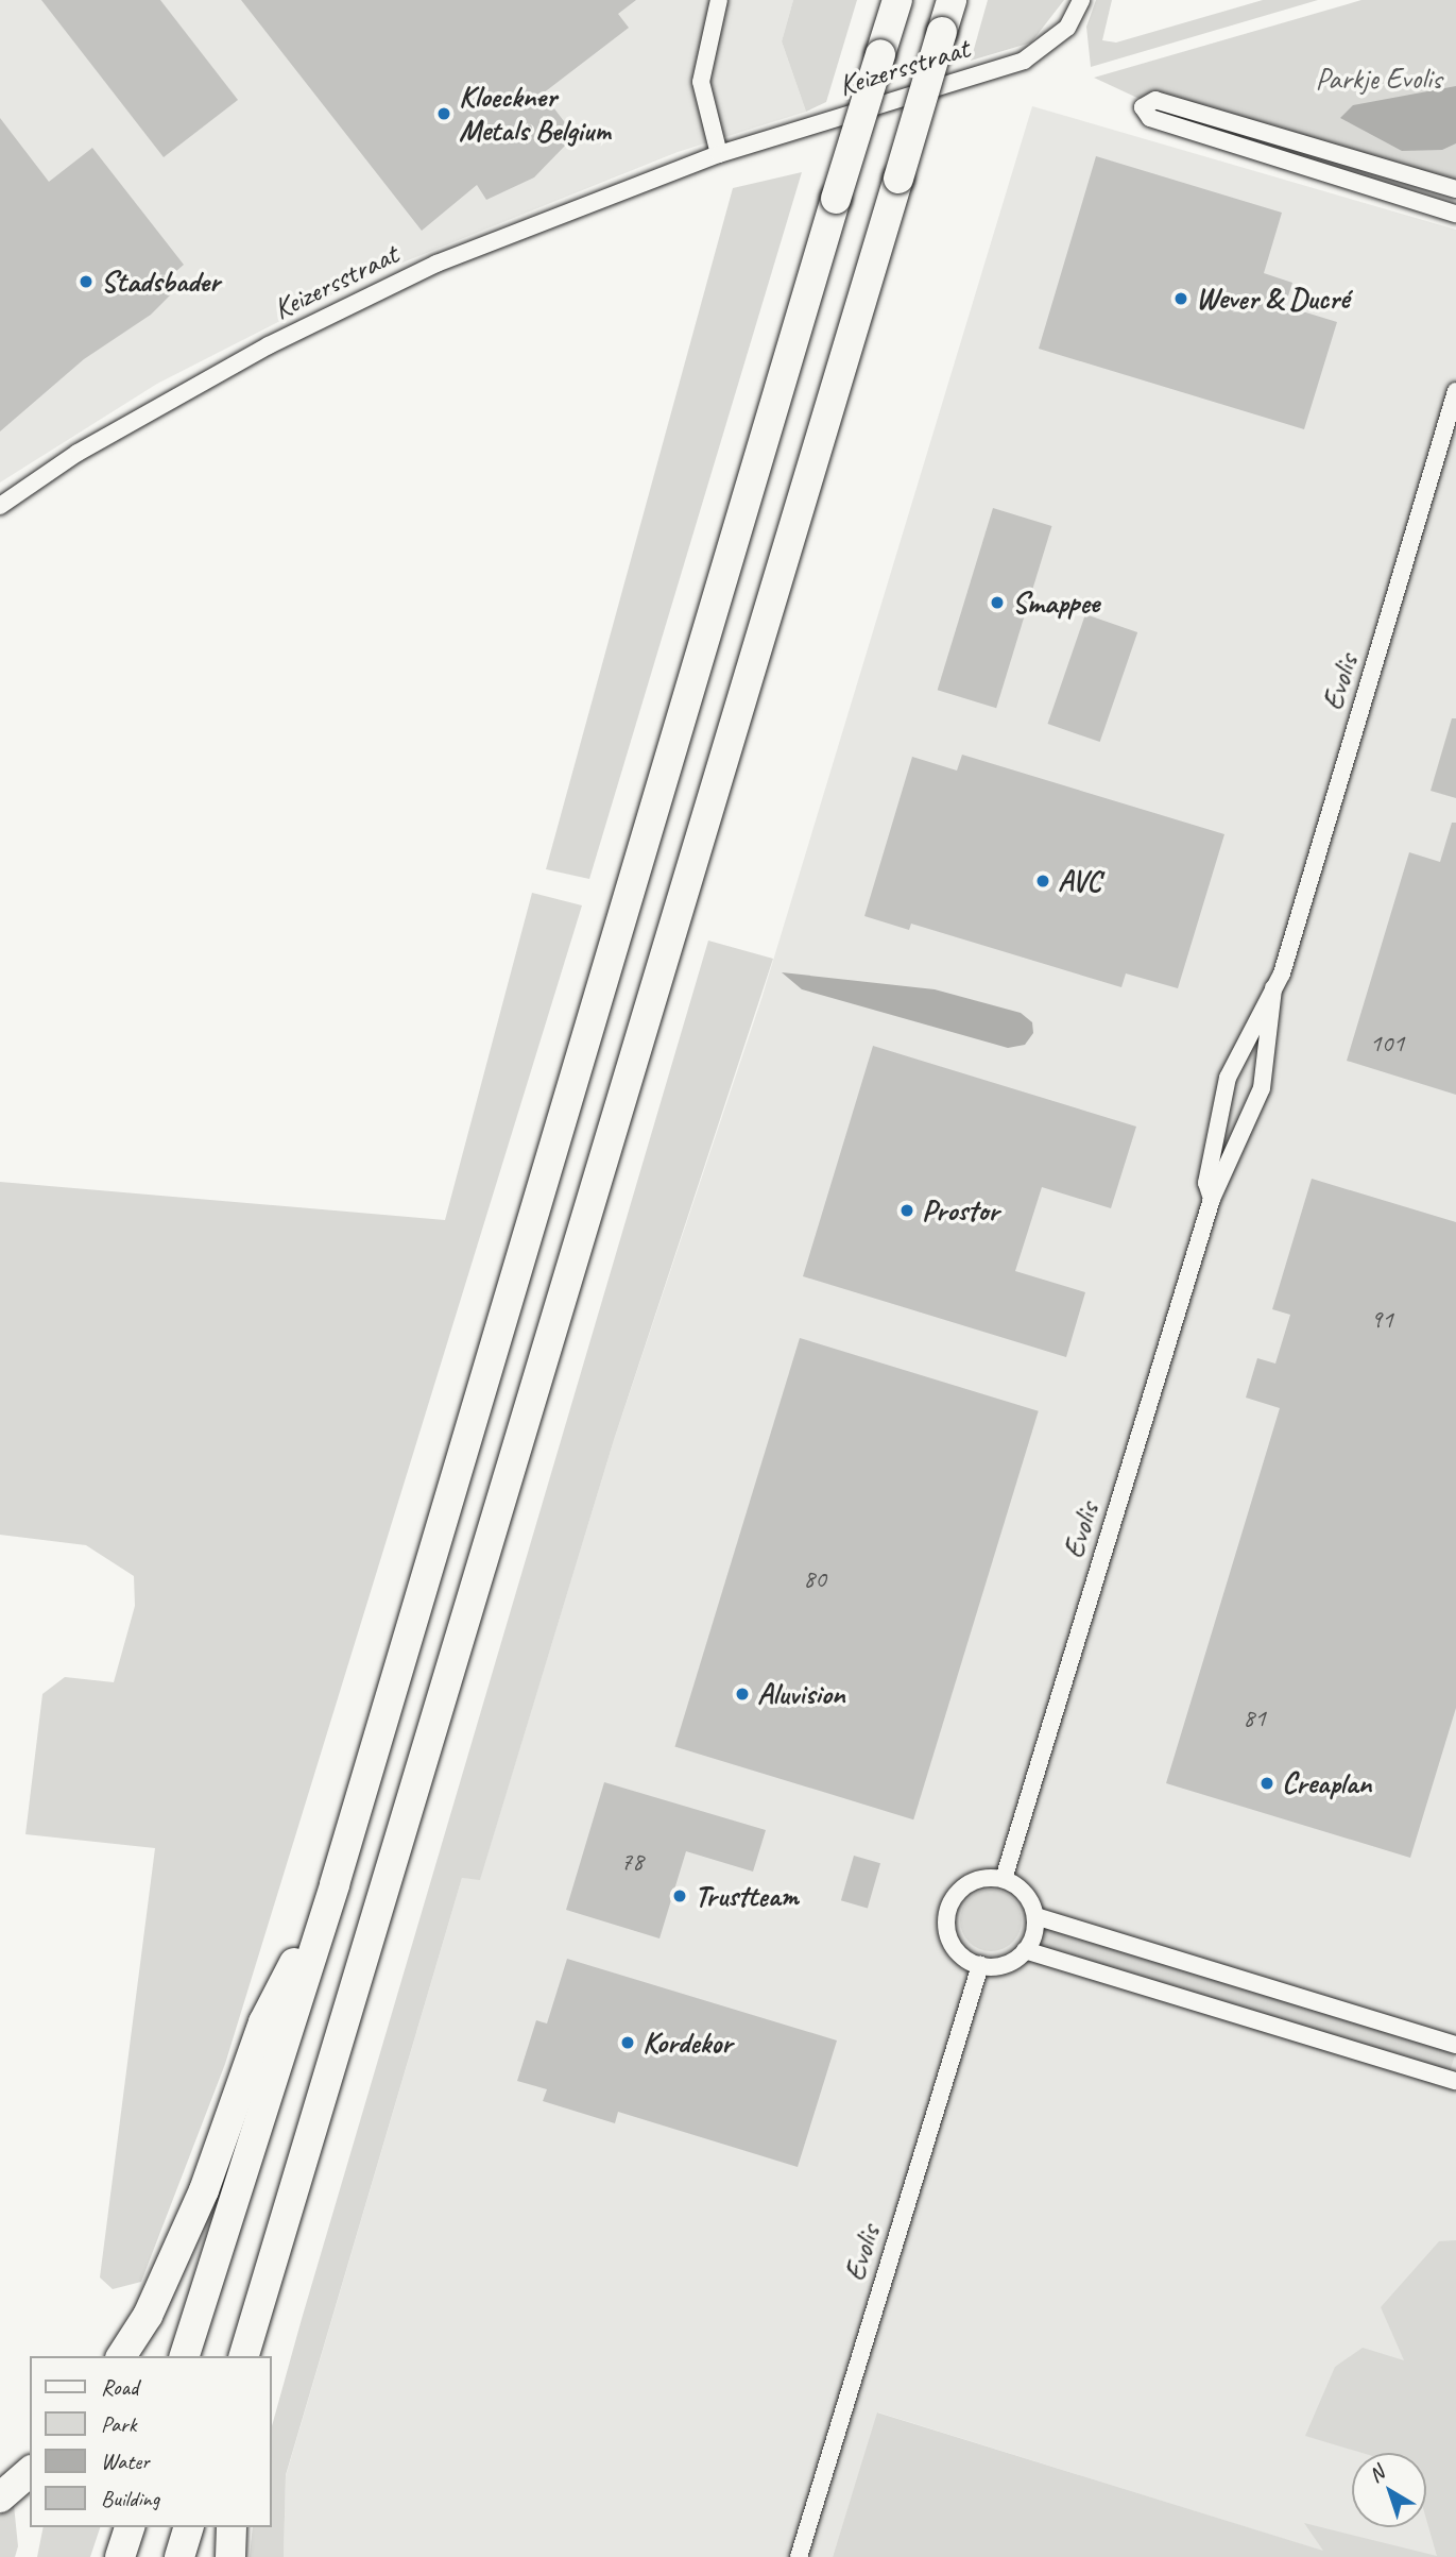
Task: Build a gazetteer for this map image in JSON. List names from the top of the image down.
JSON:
{
  "streets": {
    "street": ["Keizersstraat", "Evolis"]
  },
  "parks": ["Parkje Evolis"],
  "places": [
    "Kloeckner Metals Belgium",
    "Stadsbader",
    "Wever & Ducré",
    "Smappee",
    "AVC",
    "Prostor",
    "Aluvision",
    "Creaplan",
    "Trustteam",
    "Kordekor"
  ],
  "house_numbers": [
    "101",
    "91",
    "80",
    "81",
    "78"
  ],
  "legend": [
    "Road",
    "Park",
    "Water",
    "Building"
  ],
  "north": "top left"
}
